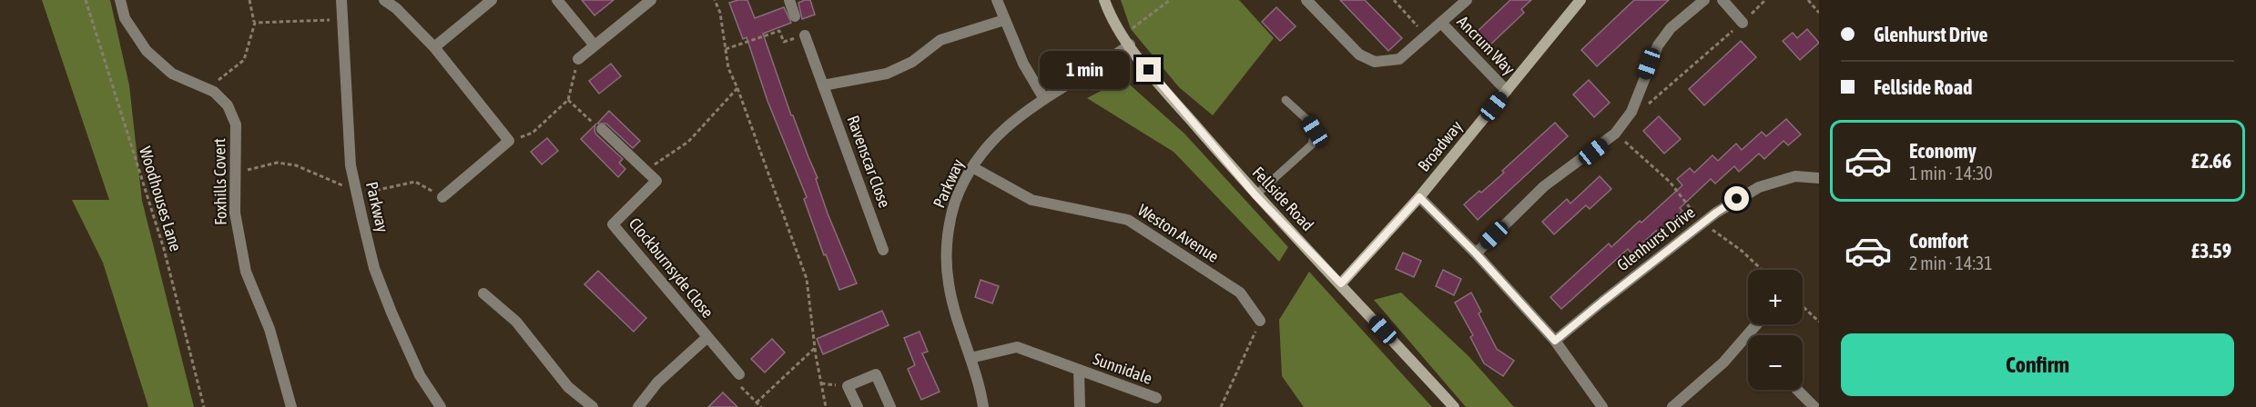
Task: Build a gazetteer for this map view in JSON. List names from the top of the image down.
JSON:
{
  "streets": {
    "street": [
      "Ancrum Way",
      "Broadway",
      "Ravenscar Close",
      "Foxhills Covert",
      "Parkway",
      "Fellside Road",
      "Weston Avenue",
      "Glenhurst Drive",
      "Clockburnsyde Close",
      "Sunnidale"
    ],
    "path": ["Woodhouses Lane"]
  },
  "crossings": [
    ["Ancrum Way", "Broadway"],
    ["Broadway", "Fellside Road"],
    ["Parkway", "Fellside Road"],
    ["Parkway", "Weston Avenue"],
    ["Parkway", "Sunnidale"]
  ],
  "page": {
    "banner": ["Glenhurst Drive", "Fellside Road"],
    "bubble": "1 min",
    "list": [
      {
        "name": "Economy",
        "note": "1 min · 14:30",
        "value": "£2.66"
      },
      {
        "name": "Comfort",
        "note": "2 min · 14:31",
        "value": "£3.59"
      }
    ],
    "map_buttons": ["+", "−"],
    "buttons": "Confirm"
  }
}
